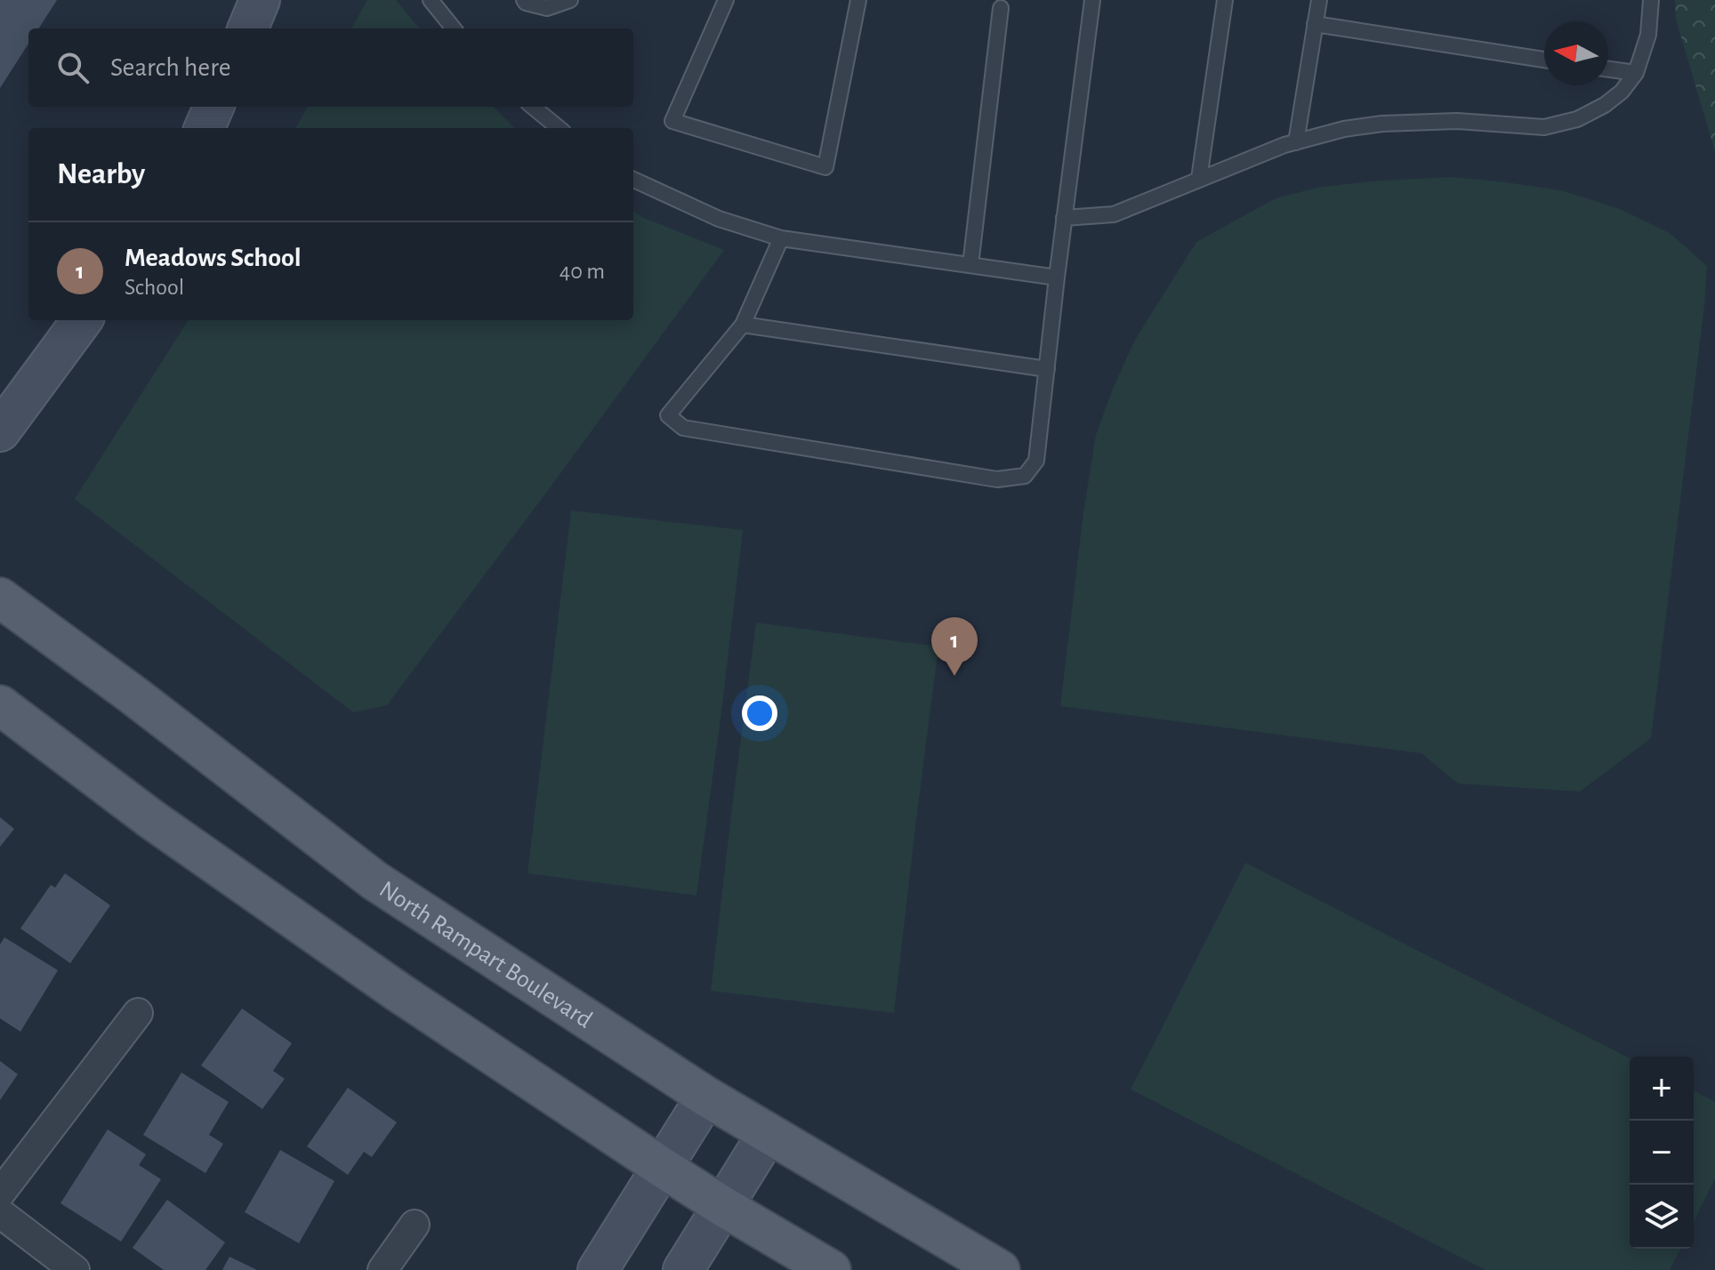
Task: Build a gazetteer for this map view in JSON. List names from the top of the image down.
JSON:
{
  "streets": {
    "main road": ["North Rampart Boulevard"]
  },
  "north": "left",
  "page": {
    "search": "Search here",
    "heading": "Nearby",
    "list": [
      {
        "mark": "1",
        "name": "Meadows School",
        "note": "School",
        "value": "40 m"
      }
    ],
    "pins": "1",
    "map_buttons": ["+", "−"]
  }
}
